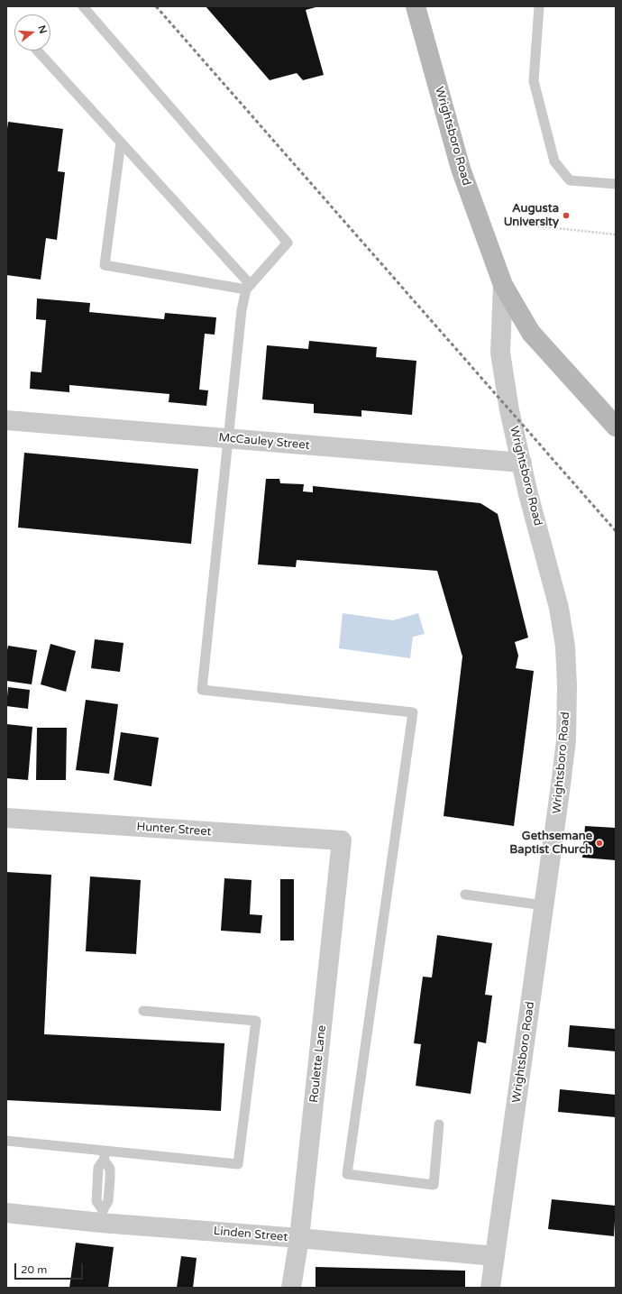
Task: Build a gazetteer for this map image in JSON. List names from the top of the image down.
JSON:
{
  "streets": {
    "main road": ["Wrightsboro Road"],
    "street": [
      "McCauley Street",
      "Hunter Street",
      "Roulette Lane",
      "Linden Street"
    ]
  },
  "crossings": [
    ["Wrightsboro Road", "McCauley Street"],
    ["Wrightsboro Road", "Linden Street"],
    ["Hunter Street", "Roulette Lane"],
    ["Roulette Lane", "Linden Street"]
  ],
  "places": ["Augusta University", "Gethsemane Baptist Church"],
  "scale_bar": "20 m",
  "north": "right"
}
